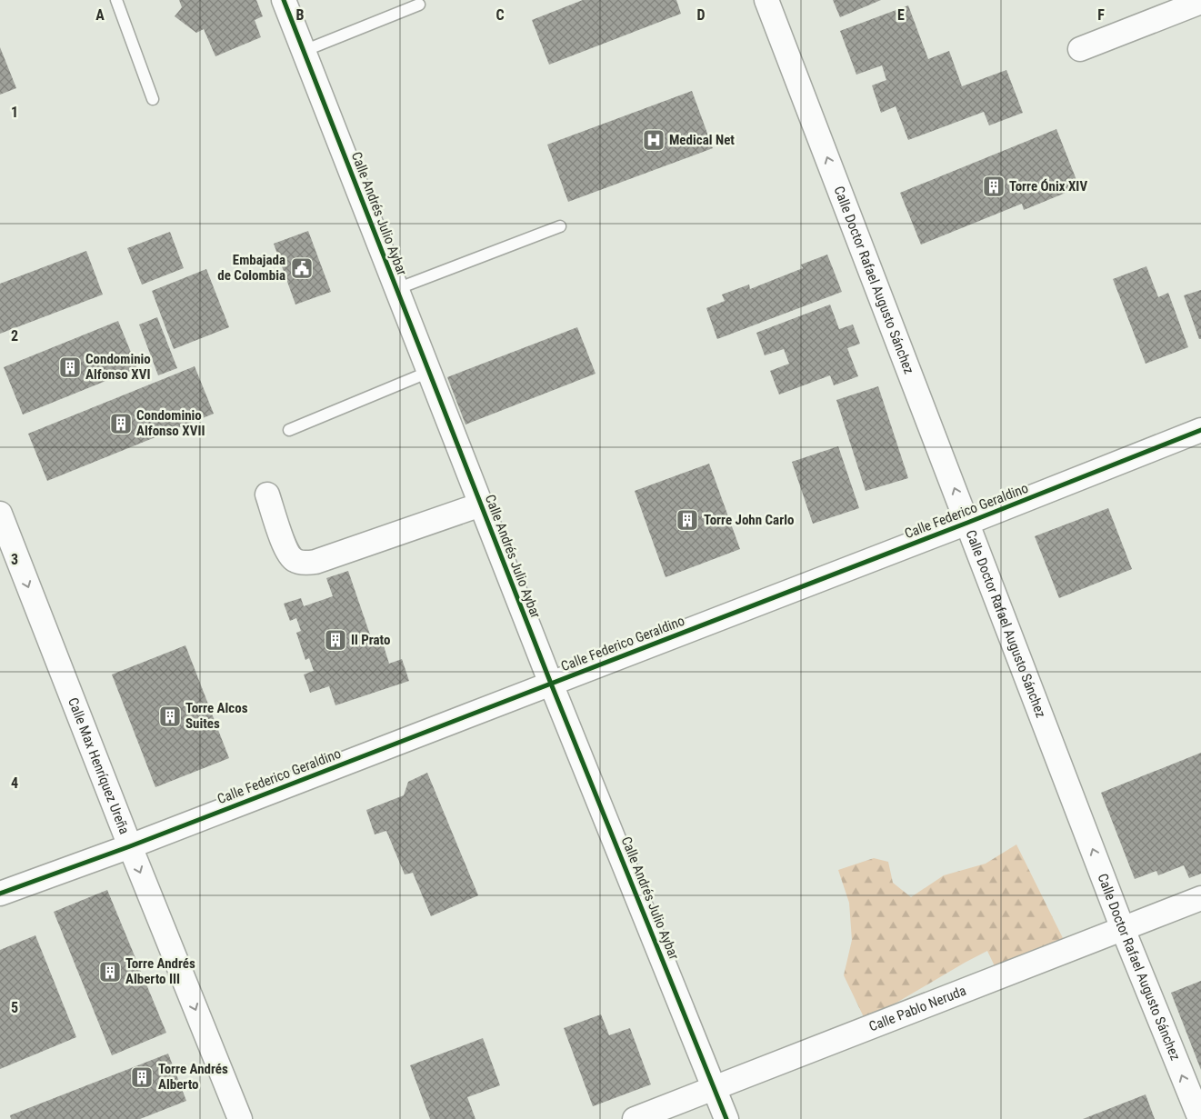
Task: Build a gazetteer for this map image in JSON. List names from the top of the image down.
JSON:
{
  "streets": {
    "street": [
      "Calle Andrés Julio Aybar",
      "Calle Doctor Rafael Augusto Sánchez",
      "Calle Federico Geraldino",
      "Calle Max Henríquez Ureña",
      "Calle Pablo Neruda"
    ]
  },
  "crossings": [
    ["Calle Andrés Julio Aybar", "Calle Federico Geraldino"],
    ["Calle Andrés Julio Aybar", "Calle Pablo Neruda"],
    ["Calle Doctor Rafael Augusto Sánchez", "Calle Federico Geraldino"],
    ["Calle Doctor Rafael Augusto Sánchez", "Calle Pablo Neruda"],
    ["Calle Federico Geraldino", "Calle Max Henríquez Ureña"]
  ],
  "one_way": ["Calle Doctor Rafael Augusto Sánchez", "Calle Max Henríquez Ureña"],
  "places": {
    "hospital": ["Medical Net"],
    "building": [
      "Torre Ónix XIV",
      "Condominio Alfonso XVI",
      "Condominio Alfonso XVII",
      "Torre John Carlo",
      "Il Prato",
      "Torre Alcos Suites",
      "Torre Andrés Alberto III",
      "Torre Andrés Alberto"
    ],
    "public building": ["Embajada de Colombia"]
  },
  "grid": {
    "columns": [
      "A",
      "B",
      "C",
      "D",
      "E",
      "F"
    ],
    "rows": [
      "1",
      "2",
      "3",
      "4",
      "5"
    ]
  }
}
